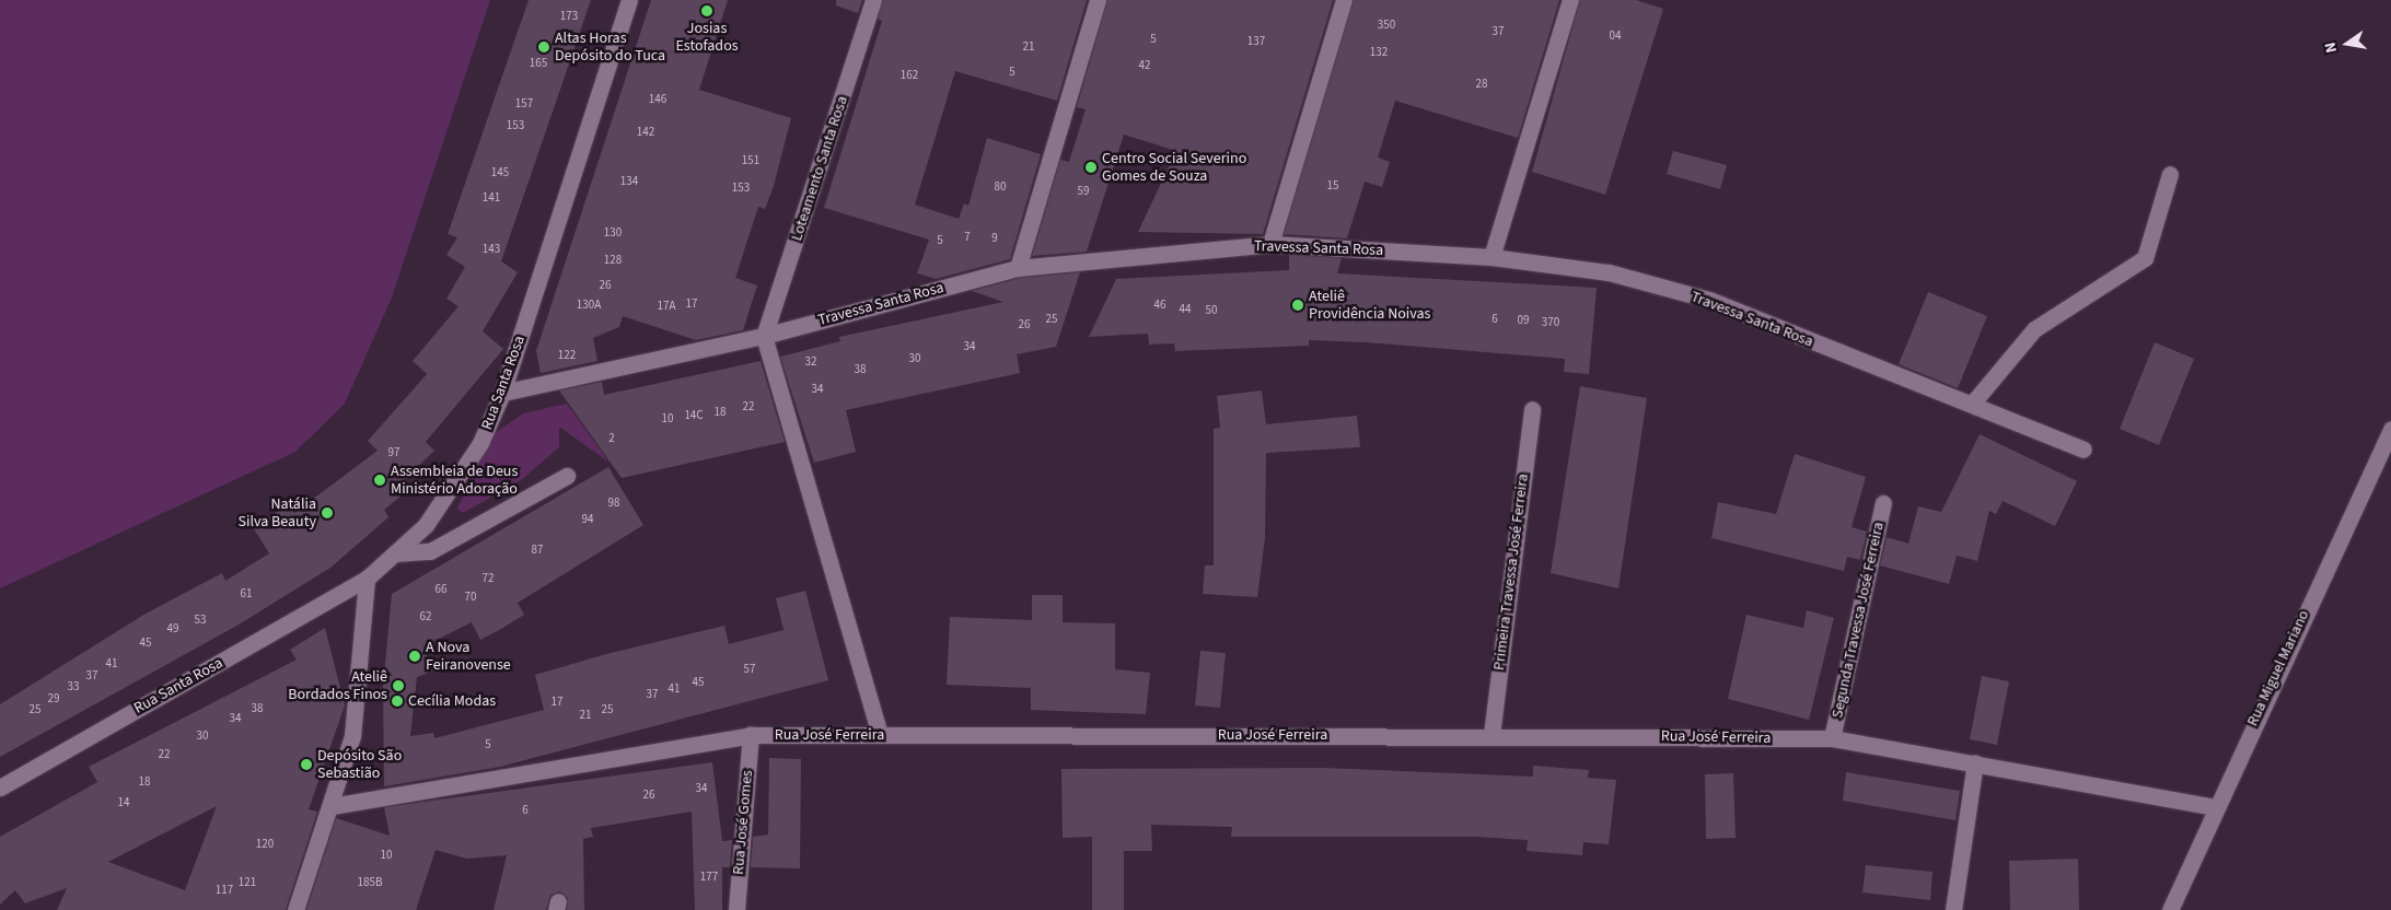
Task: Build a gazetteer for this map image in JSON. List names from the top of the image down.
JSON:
{
  "streets": {
    "street": [
      "Loteamento Santa Rosa",
      "Travessa Santa Rosa",
      "Rua Santa Rosa",
      "Primeira Travessa José Ferreira",
      "Segunda Travessa José Ferreira",
      "Rua Miguel Mariano",
      "Rua José Ferreira",
      "Rua José Gomes"
    ]
  },
  "crossings": [
    ["Loteamento Santa Rosa", "Travessa Santa Rosa"],
    ["Travessa Santa Rosa", "Rua Santa Rosa"],
    ["Primeira Travessa José Ferreira", "Rua José Ferreira"],
    ["Segunda Travessa José Ferreira", "Rua José Ferreira"],
    ["Rua Miguel Mariano", "Rua José Ferreira"],
    ["Rua José Ferreira", "Rua José Gomes"]
  ],
  "places": [
    "Josias Estofados",
    "Altas Horas Depósito do Tuca",
    "Centro Social Severino Gomes de Souza",
    "Ateliê Providência Noivas",
    "Assembleia de Deus Ministério Adoração",
    "Natália Silva Beauty",
    "A Nova Feiranovense",
    "Ateliê Bordados Finos",
    "Cecília Modas",
    "Depósito São Sebastião"
  ],
  "house_numbers": [
    "173",
    "350",
    "37",
    "04",
    "5",
    "137",
    "21",
    "132",
    "165",
    "42",
    "5",
    "162",
    "28",
    "146",
    "157",
    "153",
    "142",
    "151",
    "145",
    "134",
    "15",
    "80",
    "153",
    "59",
    "141",
    "130",
    "7",
    "9",
    "5",
    "143",
    "128",
    "26",
    "17",
    "130A",
    "46",
    "17A",
    "44",
    "50",
    "25",
    "6",
    "09",
    "370",
    "26",
    "34",
    "122",
    "30",
    "32",
    "38",
    "34",
    "22",
    "18",
    "14C",
    "10",
    "2",
    "97",
    "98",
    "94",
    "87",
    "72",
    "66",
    "61",
    "70",
    "62",
    "53",
    "49",
    "45",
    "41",
    "57",
    "37",
    "45",
    "33",
    "41",
    "37",
    "29",
    "17",
    "38",
    "25",
    "25",
    "21",
    "34",
    "30",
    "5",
    "22",
    "18",
    "34",
    "26",
    "14",
    "6",
    "120",
    "10",
    "177",
    "121",
    "185B",
    "117"
  ],
  "north": "left"
}
